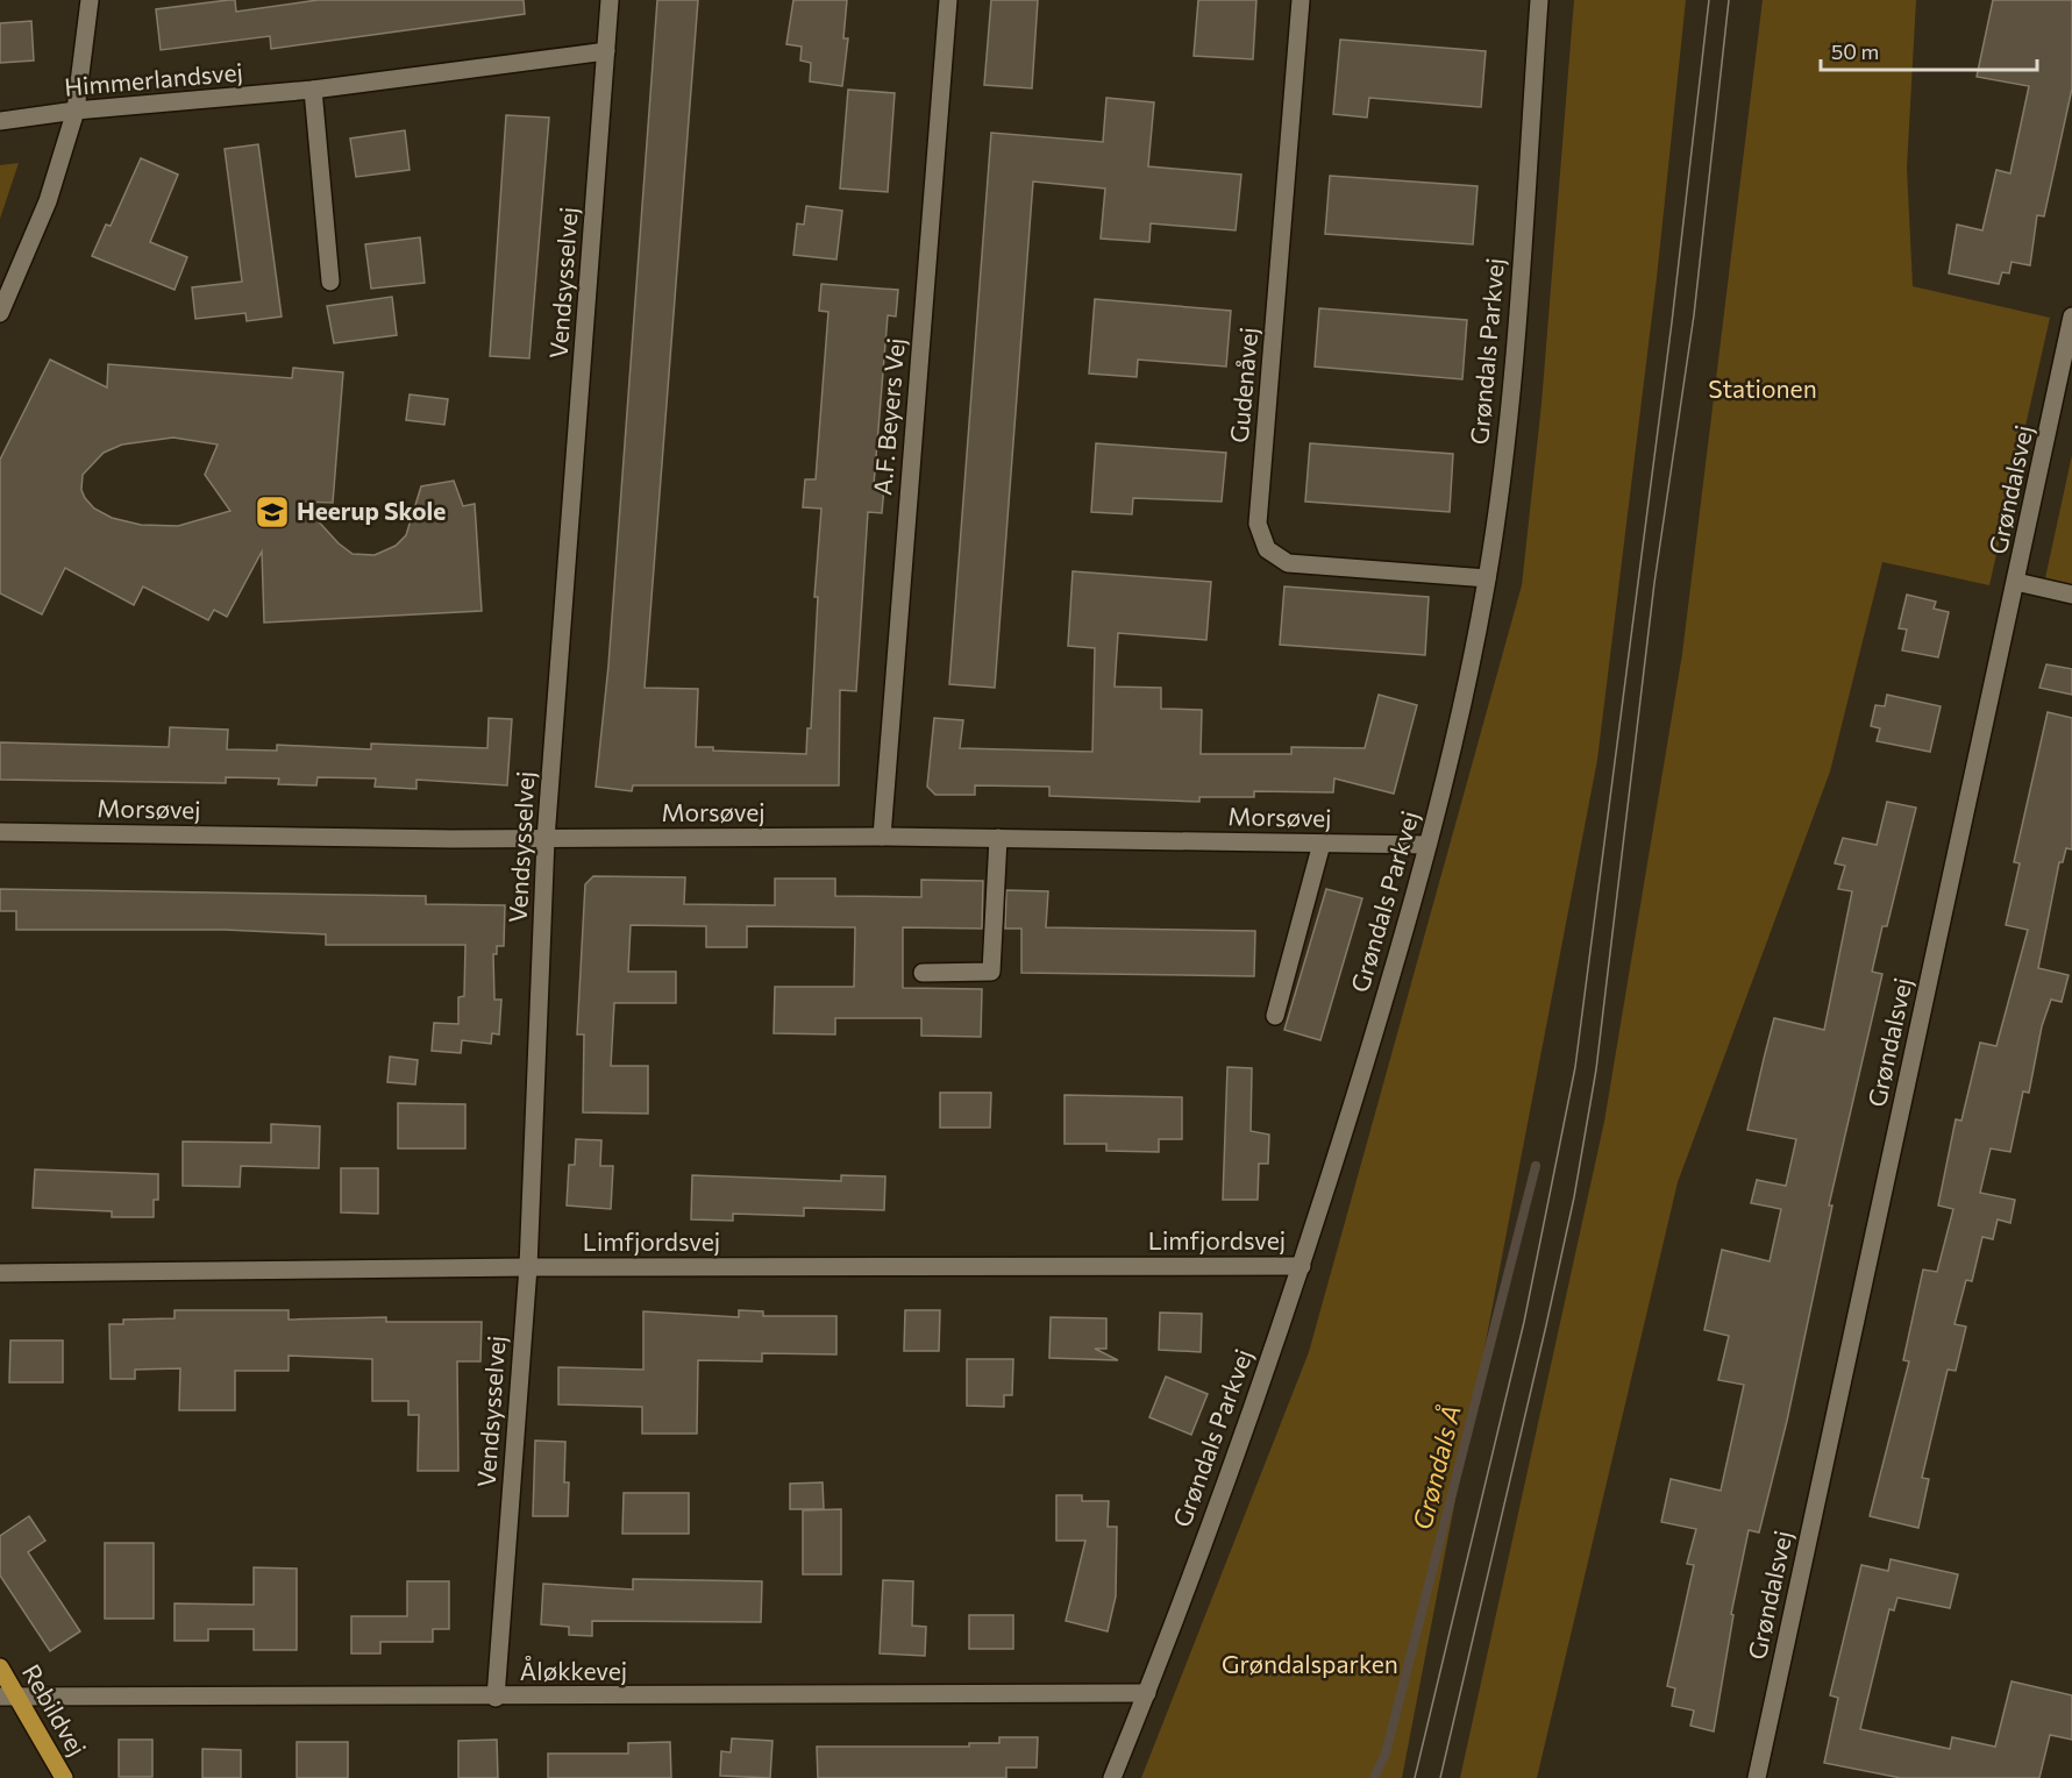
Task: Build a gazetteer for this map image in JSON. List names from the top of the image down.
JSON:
{
  "streets": {
    "main road": ["Rebildvej"],
    "street": [
      "Himmerlandsvej",
      "Vendsysselvej",
      "Grøndals Parkvej",
      "Gudenåvej",
      "A.F. Beyers Vej",
      "Grøndalsvej",
      "Morsøvej",
      "Limfjordsvej",
      "Åløkkevej"
    ]
  },
  "crossings": [
    ["Himmerlandsvej", "Vendsysselvej"],
    ["Vendsysselvej", "Morsøvej"],
    ["Vendsysselvej", "Limfjordsvej"],
    ["Vendsysselvej", "Åløkkevej"],
    ["Grøndals Parkvej", "Gudenåvej"],
    ["Grøndals Parkvej", "Morsøvej"],
    ["Grøndals Parkvej", "Limfjordsvej"],
    ["Grøndals Parkvej", "Åløkkevej"],
    ["A.F. Beyers Vej", "Morsøvej"],
    ["Åløkkevej", "Rebildvej"]
  ],
  "water": ["Grøndals Å"],
  "parks": ["Stationen", "Grøndalsparken"],
  "places": {
    "school or university": ["Heerup Skole"]
  },
  "scale_bar": "50 m"
}
